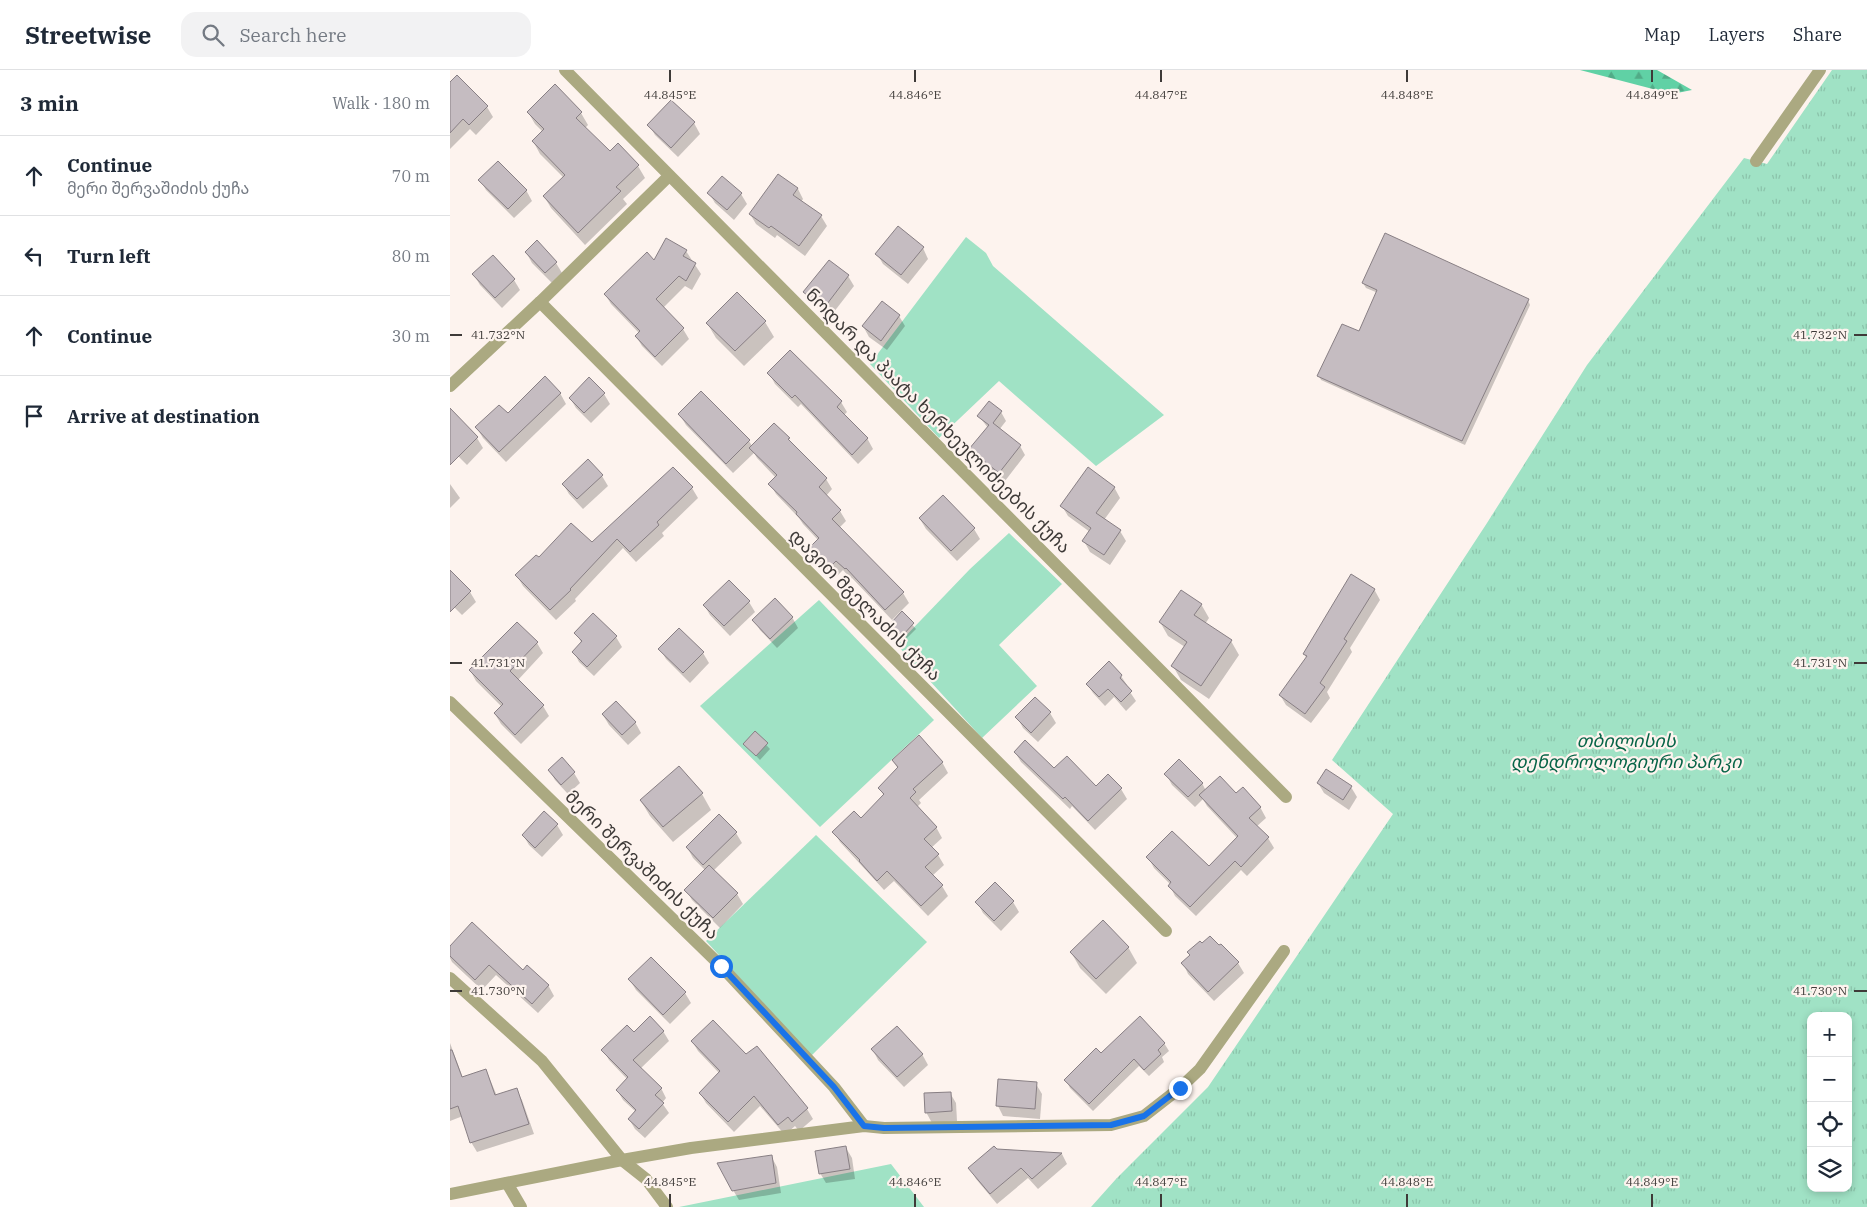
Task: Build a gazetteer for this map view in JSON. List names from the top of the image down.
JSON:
{
  "streets": {
    "street": ["ნოდარ და პაატა ხერხეულიძეების ქუჩა", "დავით მგელაძის ქუჩა", "მერი შერვაშიძის ქუჩა"]
  },
  "parks": ["თბილისის დენდროლოგიური პარკი"],
  "page": {
    "header": "Streetwise",
    "search": "Search here",
    "nav": ["Map", "Layers", "Share"],
    "heading": ["3 min", "Walk · 180 m"],
    "list": [
      ["Continue", "მერი შერვაშიძის ქუჩა", "70 m"],
      ["Turn left", "80 m"],
      ["Continue", "30 m"],
      "Arrive at destination"
    ],
    "map_buttons": ["+", "−"]
  },
  "coordinates": [
    "44.845°E",
    "44.846°E",
    "44.847°E",
    "44.848°E",
    "44.849°E",
    "41.732°N",
    "41.731°N",
    "41.730°N"
  ]
}
